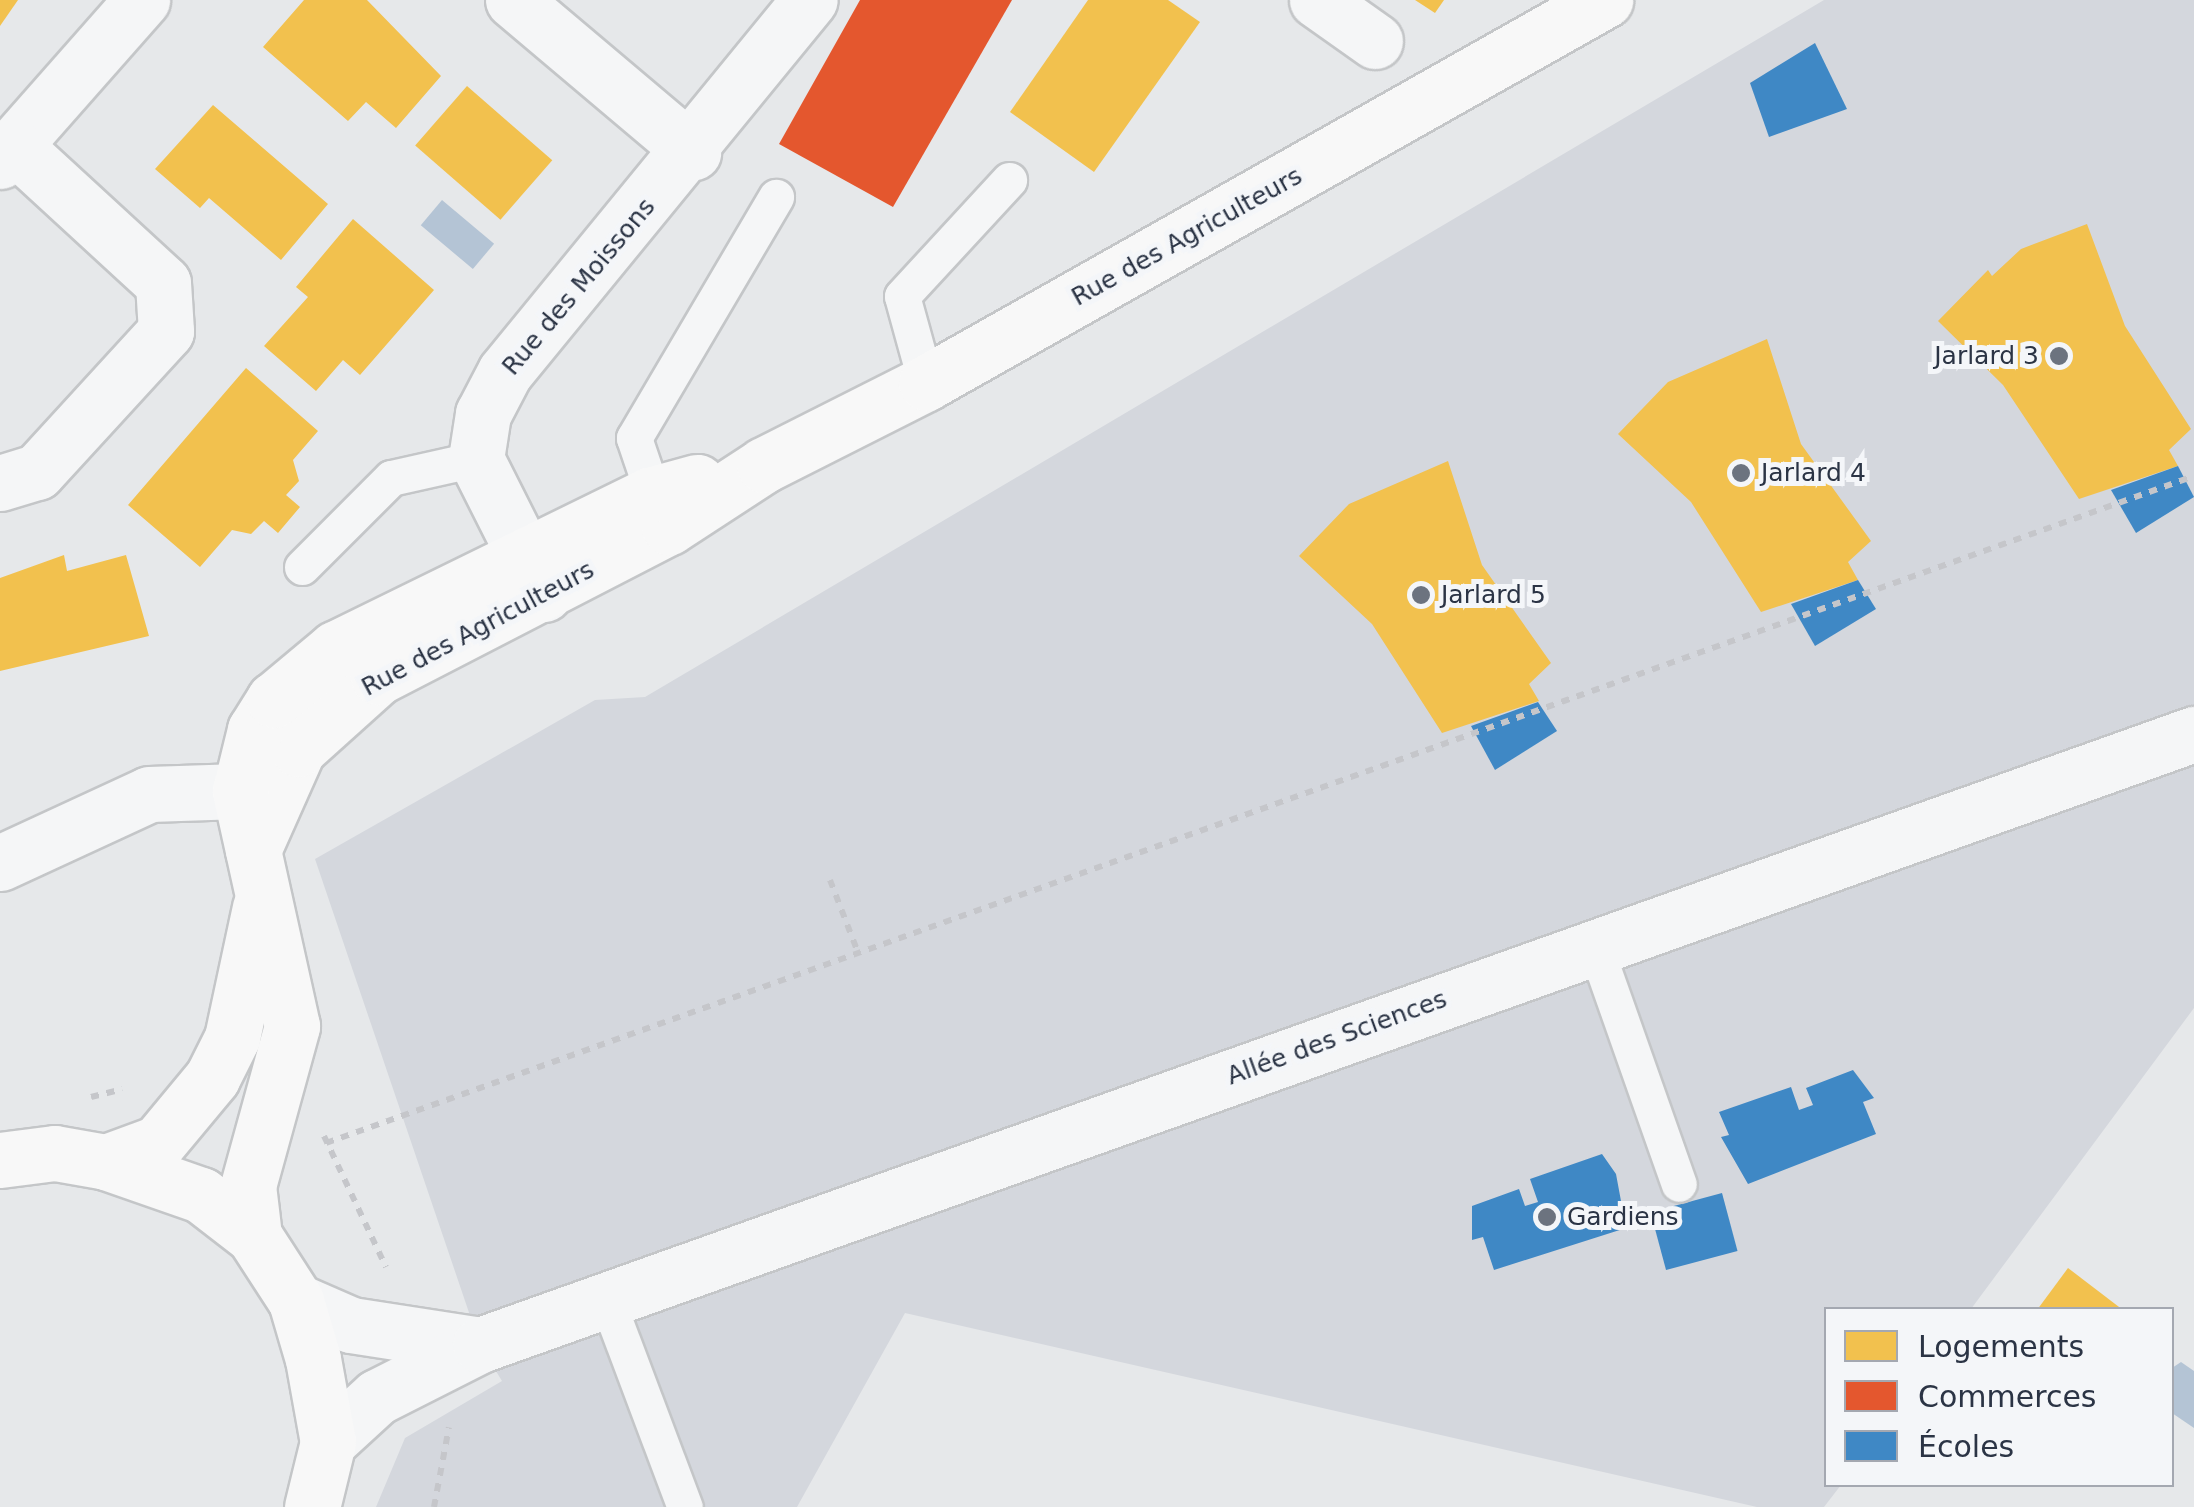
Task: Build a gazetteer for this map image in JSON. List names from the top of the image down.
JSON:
{
  "streets": {
    "street": ["Rue des Agriculteurs", "Rue des Moissons", "Allée des Sciences"]
  },
  "places": [
    "Jarlard 3",
    "Jarlard 4",
    "Jarlard 5",
    "Gardiens"
  ],
  "legend": ["Logements", "Commerces", "Écoles"]
}
